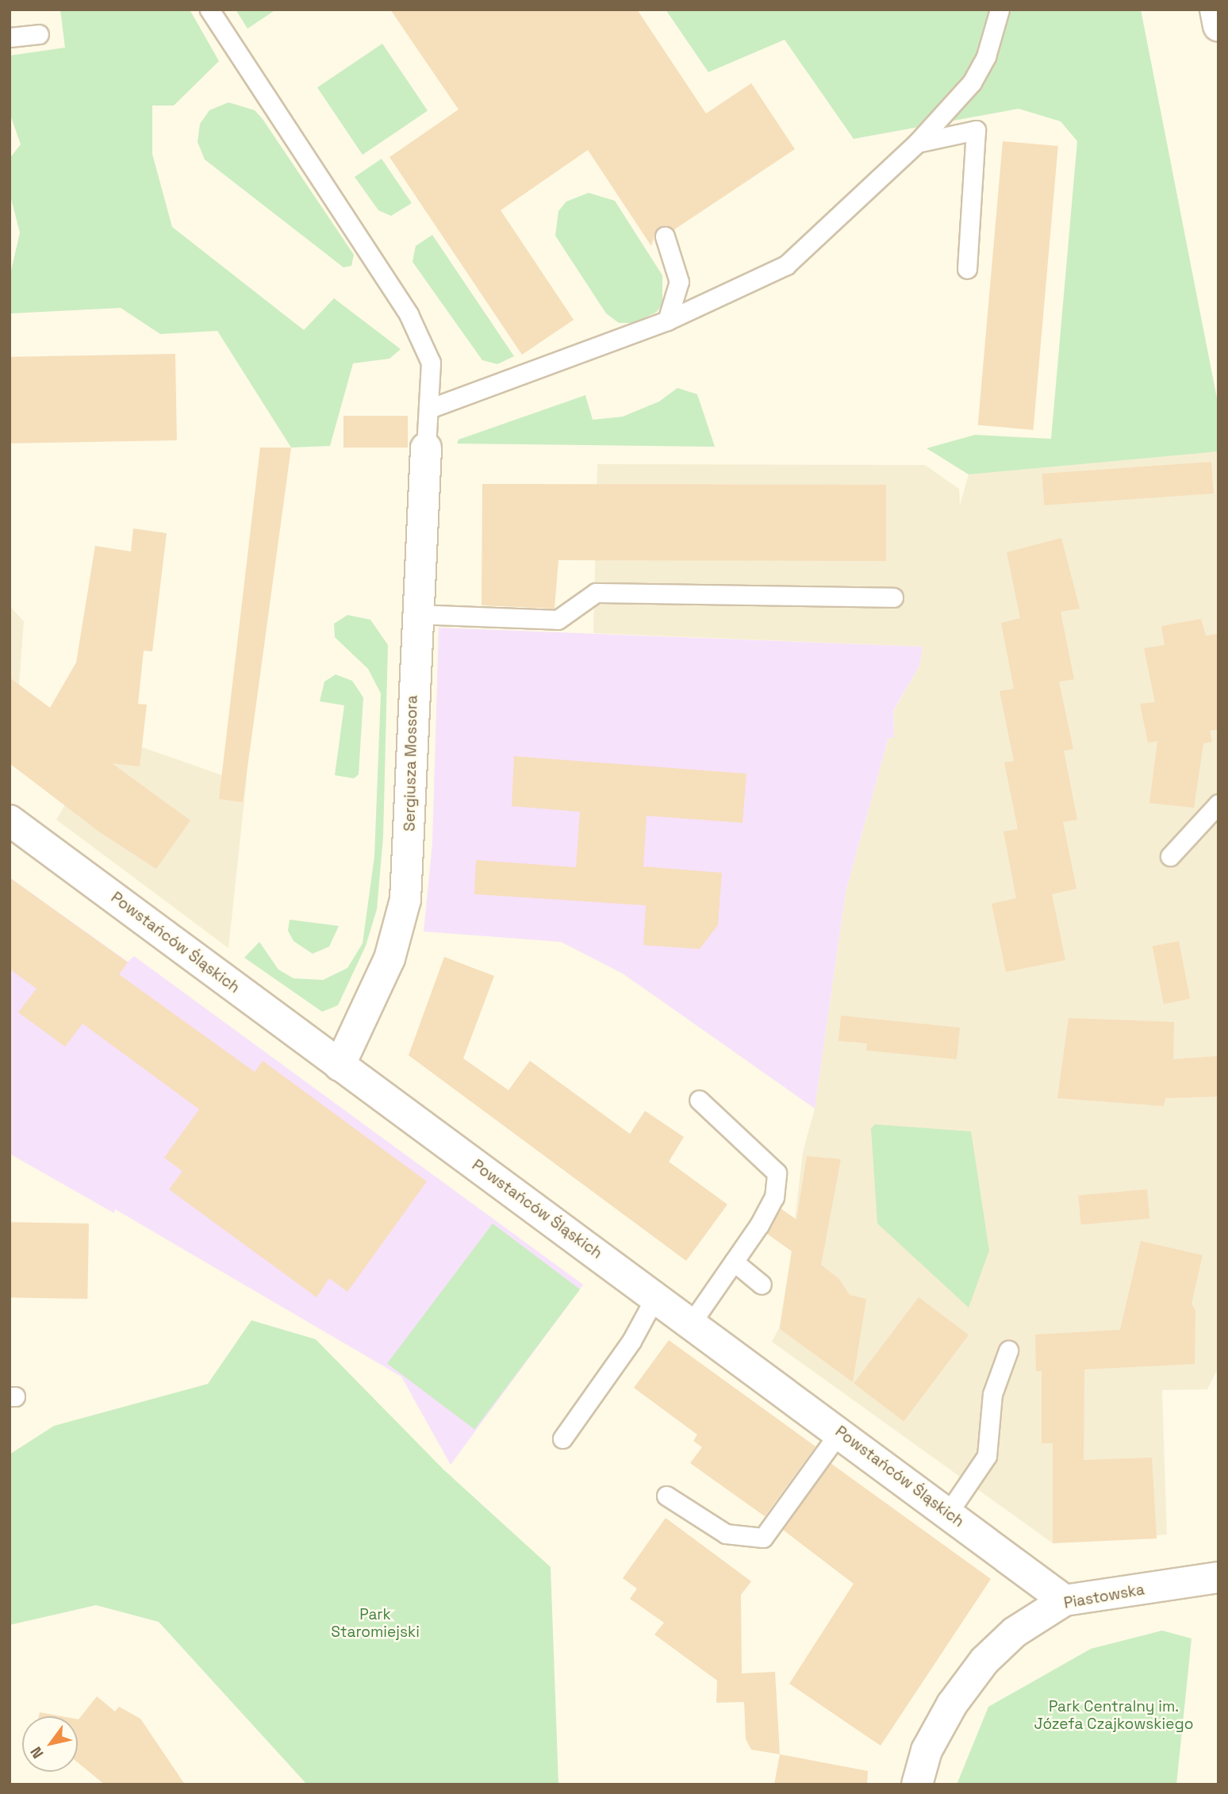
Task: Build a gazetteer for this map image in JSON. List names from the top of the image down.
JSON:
{
  "streets": {
    "street": ["Sergiusza Mossora", "Powstańców Śląskich", "Piastowska"]
  },
  "crossings": [
    ["Sergiusza Mossora", "Powstańców Śląskich"],
    ["Powstańców Śląskich", "Piastowska"]
  ],
  "parks": ["Park Staromiejski", "Park Centralny im. Józefa Czajkowskiego"],
  "north": "bottom left"
}
